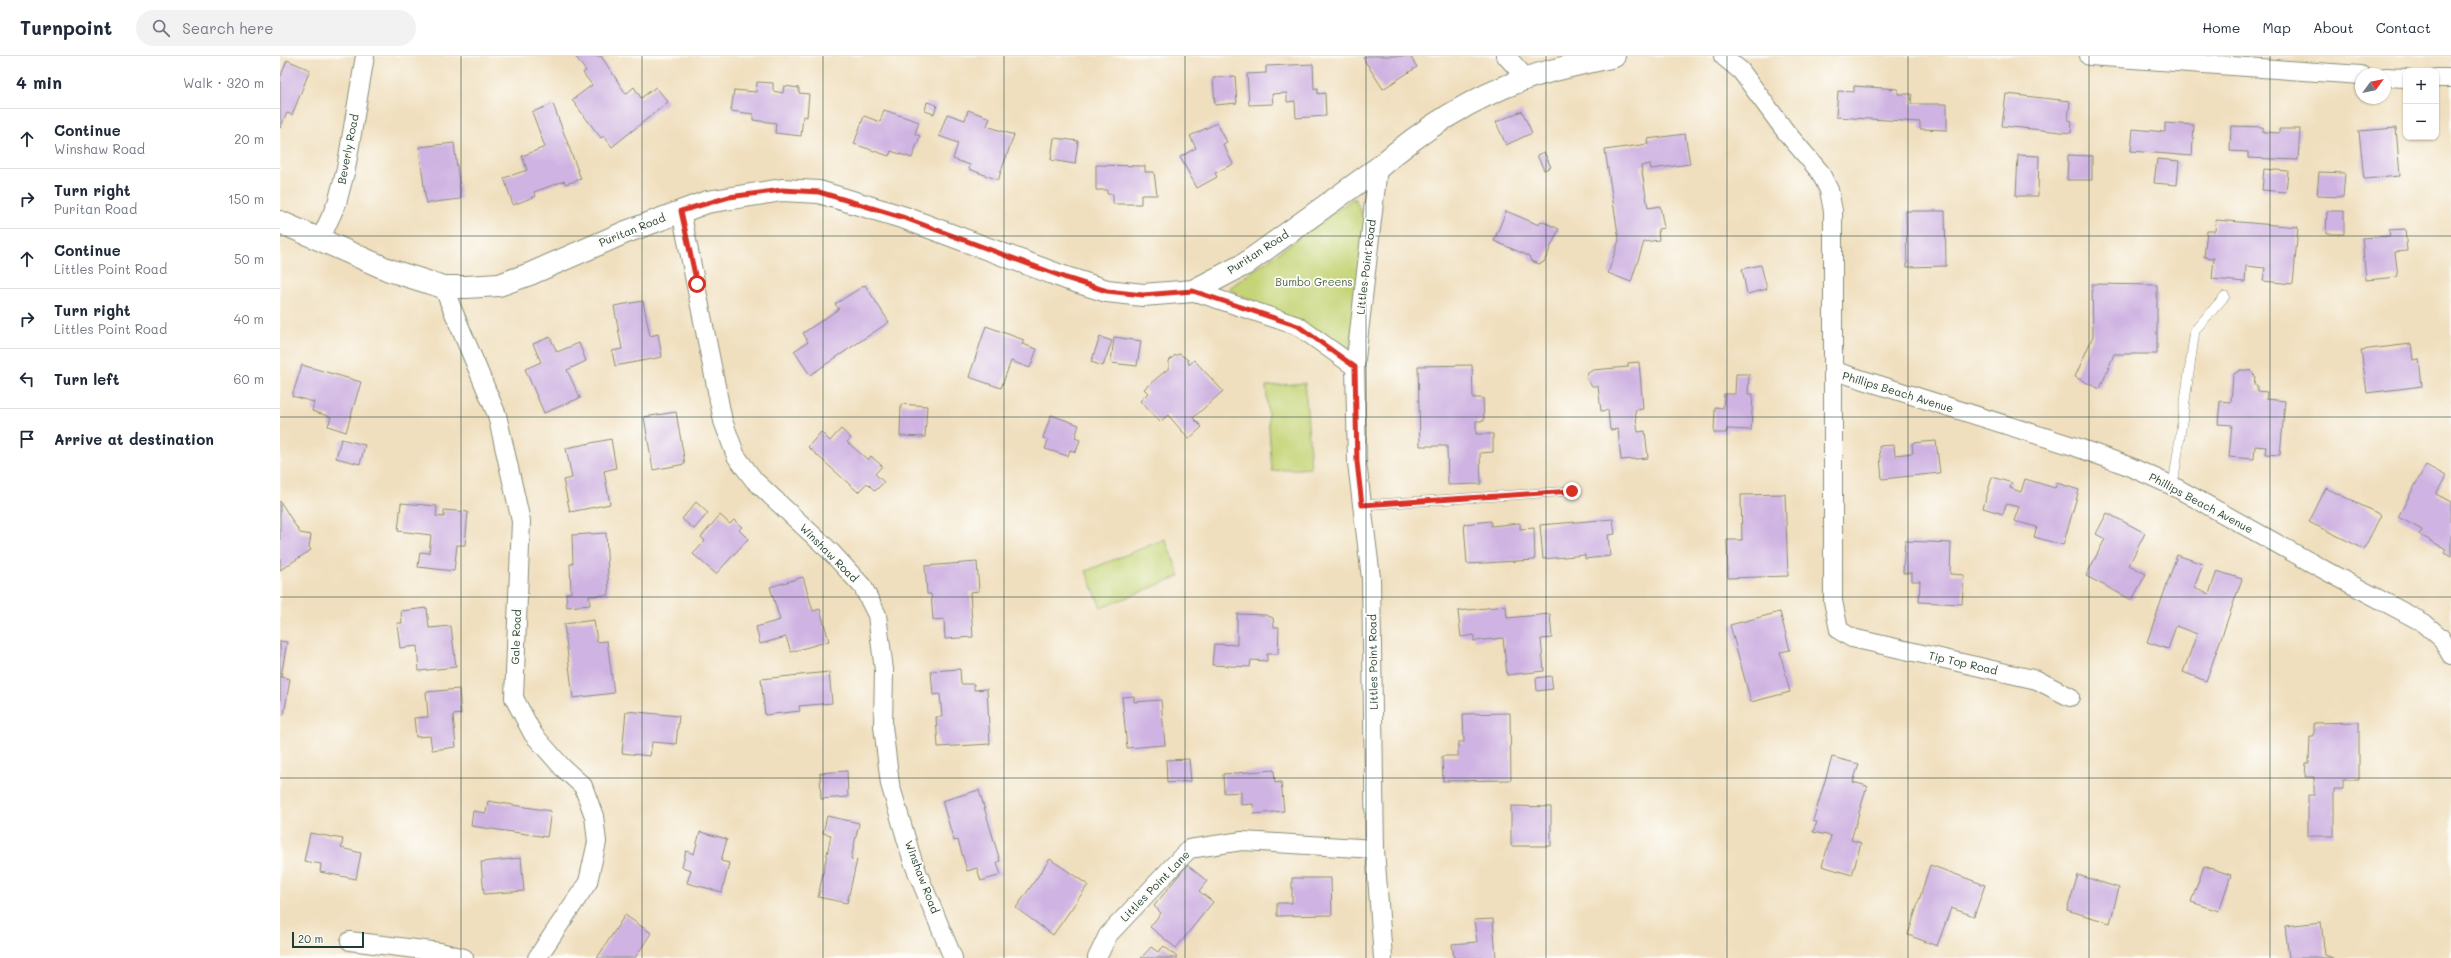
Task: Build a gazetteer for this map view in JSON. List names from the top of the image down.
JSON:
{
  "streets": {
    "street": [
      "Beverly Road",
      "Puritan Road",
      "Littles Point Road",
      "Phillips Beach Avenue",
      "Winshaw Road",
      "Gale Road",
      "Tip Top Road",
      "Littles Point Lane"
    ]
  },
  "crossings": [
    ["Beverly Road", "Puritan Road"],
    ["Puritan Road", "Littles Point Road"],
    ["Puritan Road", "Winshaw Road"],
    ["Puritan Road", "Gale Road"],
    ["Littles Point Road", "Littles Point Lane"],
    ["Phillips Beach Avenue", "Tip Top Road"]
  ],
  "parks": ["Bumbo Greens"],
  "scale_bar": "20 m",
  "north": "top right",
  "page": {
    "header": "Turnpoint",
    "search": "Search here",
    "nav": [
      "Home",
      "Map",
      "About",
      "Contact"
    ],
    "heading": ["4 min", "Walk · 320 m"],
    "map_buttons": ["+", "−"],
    "list": [
      ["Continue", "Winshaw Road", "20 m"],
      ["Turn right", "Puritan Road", "150 m"],
      ["Continue", "Littles Point Road", "50 m"],
      ["Turn right", "Littles Point Road", "40 m"],
      ["Turn left", "60 m"],
      "Arrive at destination"
    ],
    "scale": "20 m"
  }
}
